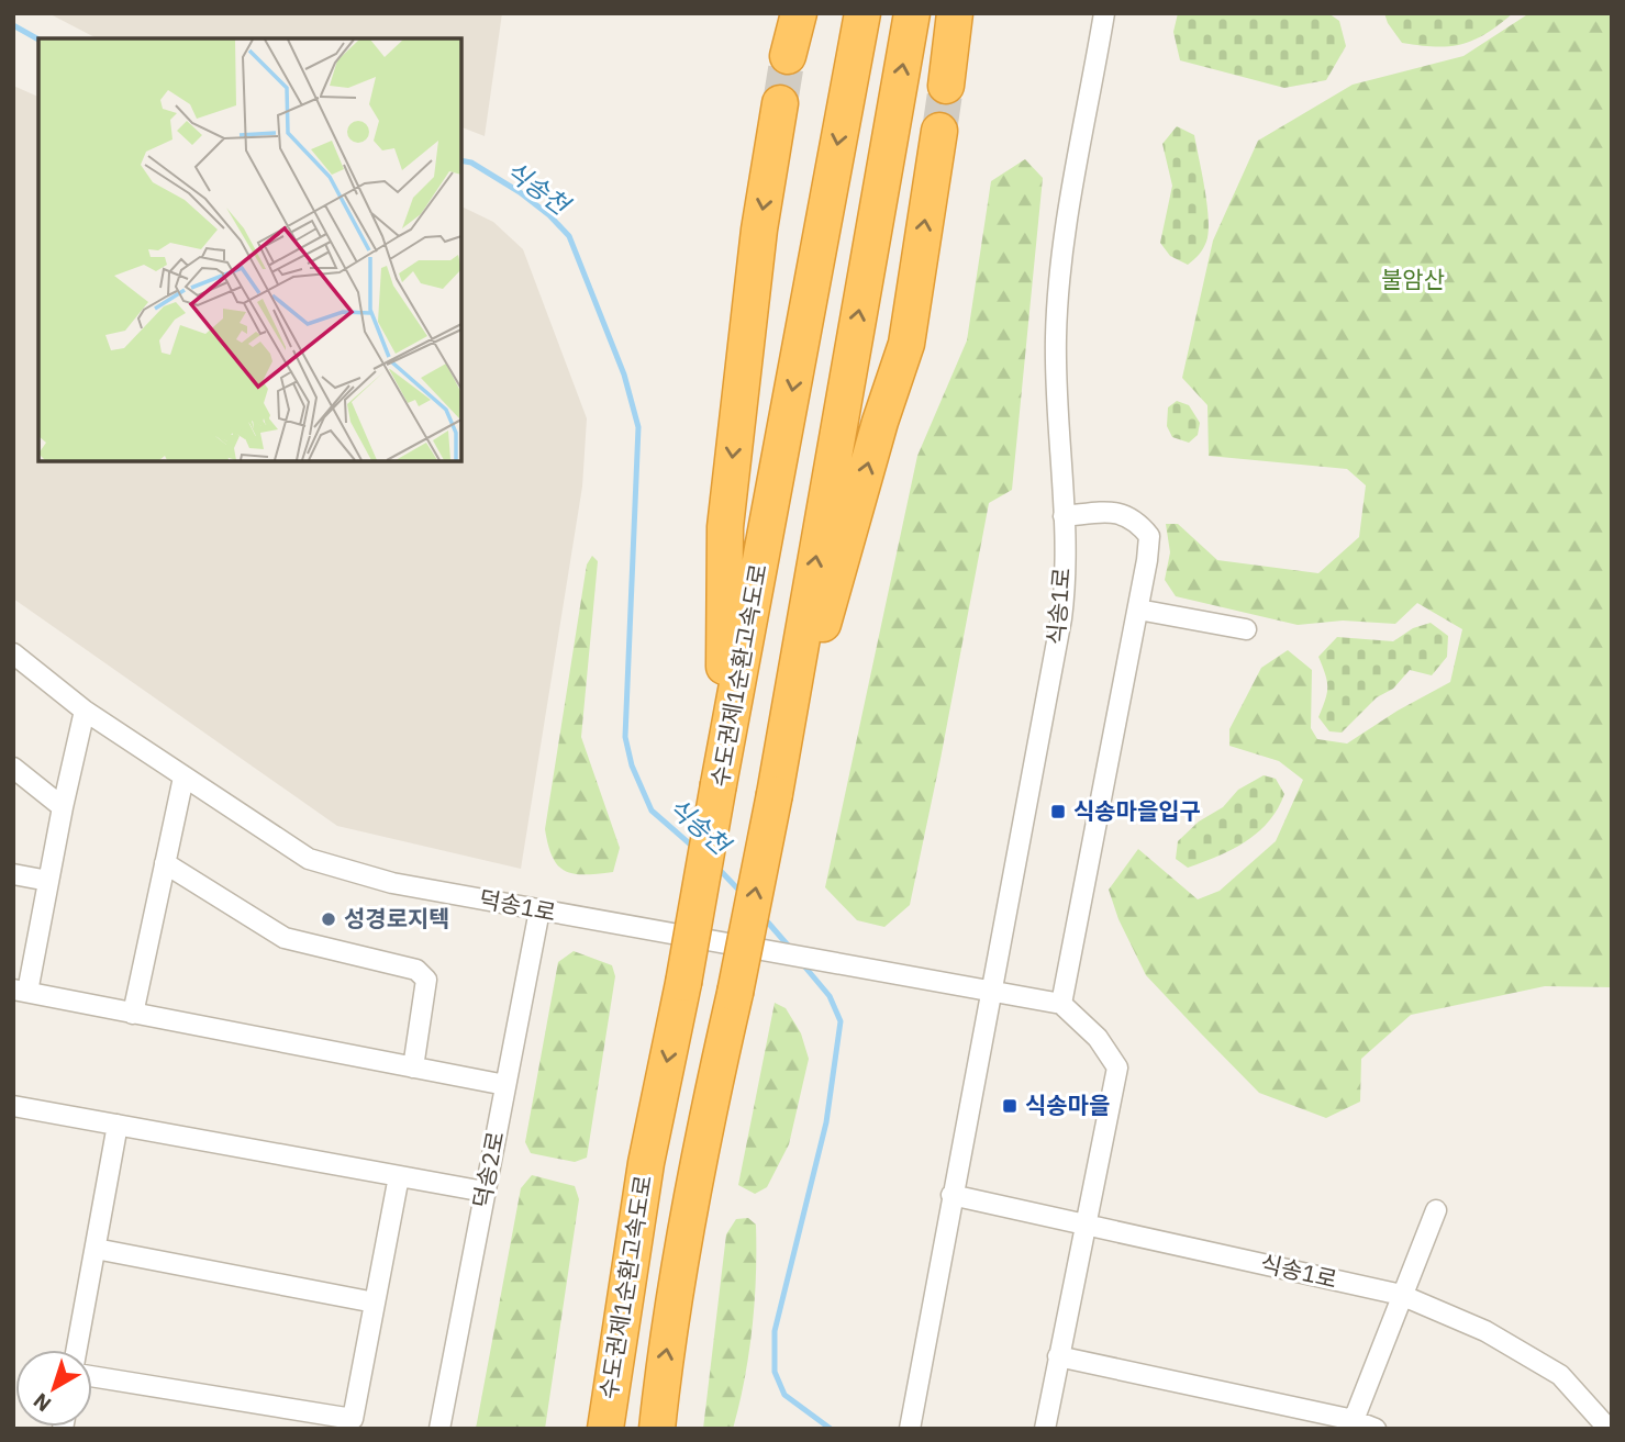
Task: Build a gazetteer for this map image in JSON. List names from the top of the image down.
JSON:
{
  "streets": {
    "highway": ["수도권제1순환고속도로"],
    "street": ["식송1로", "덕송1로", "덕송2로"]
  },
  "crossings": [
    ["식송1로", "덕송1로"],
    ["덕송1로", "덕송2로"]
  ],
  "water": ["식송천"],
  "parks": ["불암산"],
  "places": {
    "transit": ["식송마을입구", "식송마을"],
    "other": ["성경로지텍"]
  },
  "north": "bottom left"
}
